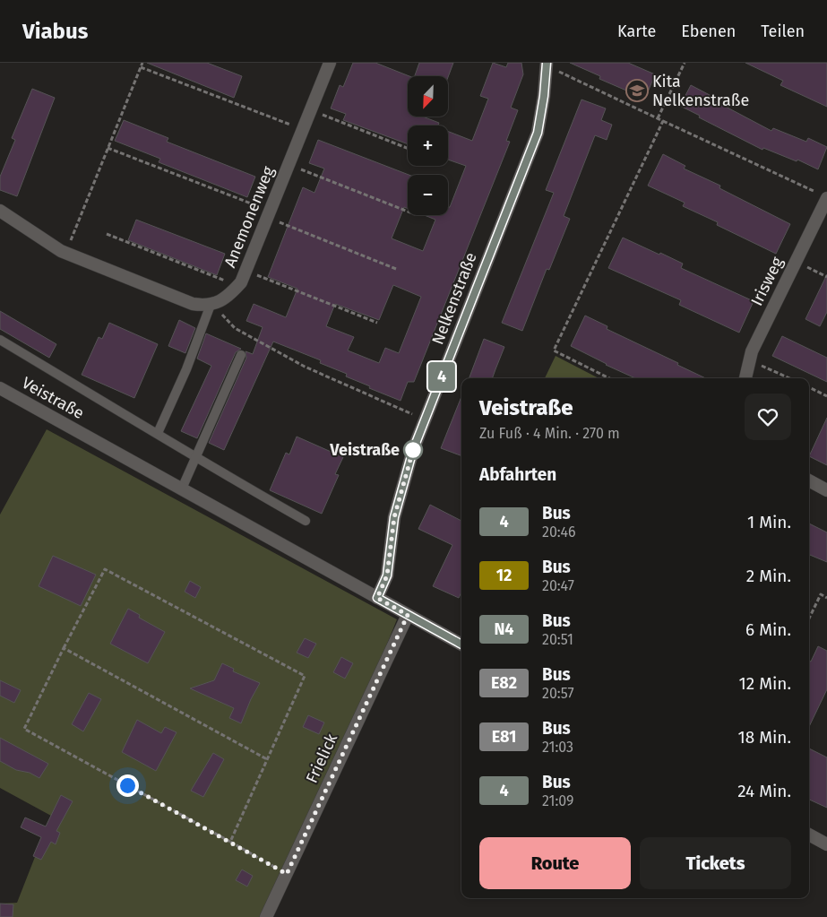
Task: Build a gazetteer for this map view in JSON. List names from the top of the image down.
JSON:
{
  "streets": {
    "street": [
      "Anemonenweg",
      "Irisweg",
      "Nelkenstraße",
      "Veistraße",
      "Frielick"
    ]
  },
  "crossings": [
    ["Nelkenstraße", "Veistraße"],
    ["Veistraße", "Frielick"]
  ],
  "places": {
    "school or university": ["Kita Nelkenstraße"],
    "other": ["Veistraße"]
  },
  "lines": ["bus line 4"],
  "north": "bottom left",
  "page": {
    "header": "Viabus",
    "nav": ["Karte", "Ebenen", "Teilen"],
    "on_map": "4",
    "map_buttons": ["+", "−"],
    "heading": [
      ["Veistraße", "Zu Fuß · 4 Min. · 270 m"],
      "Abfahrten"
    ],
    "list": [
      {
        "mark": "4",
        "name": "Bus",
        "note": "20:46",
        "value": "1 Min."
      },
      {
        "mark": "12",
        "name": "Bus",
        "note": "20:47",
        "value": "2 Min."
      },
      {
        "mark": "N4",
        "name": "Bus",
        "note": "20:51",
        "value": "6 Min."
      },
      {
        "mark": "E82",
        "name": "Bus",
        "note": "20:57",
        "value": "12 Min."
      },
      {
        "mark": "E81",
        "name": "Bus",
        "note": "21:03",
        "value": "18 Min."
      },
      {
        "mark": "4",
        "name": "Bus",
        "note": "21:09",
        "value": "24 Min."
      }
    ],
    "buttons": ["Route", "Tickets"]
  }
}
